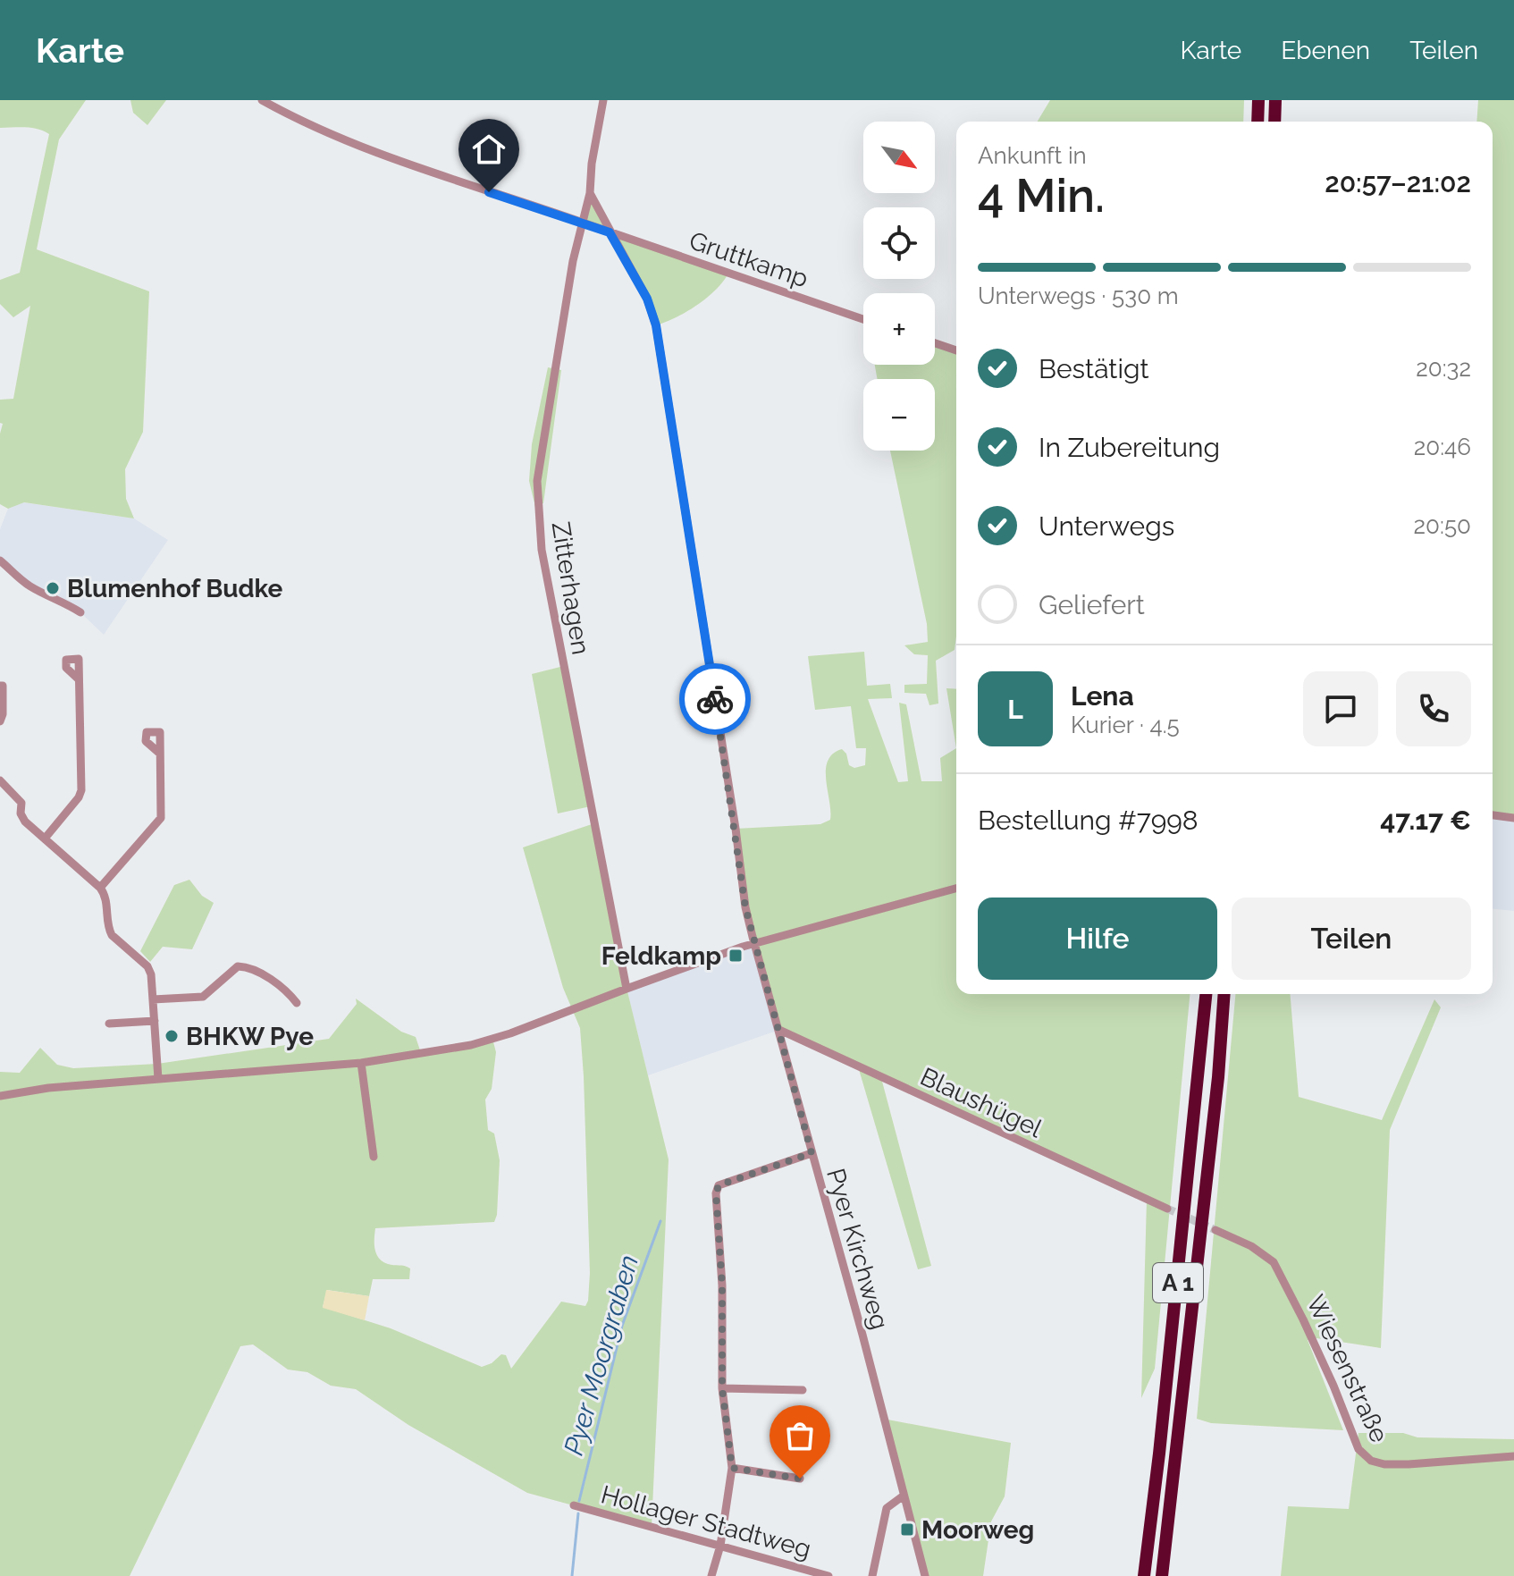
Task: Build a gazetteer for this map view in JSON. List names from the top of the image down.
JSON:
{
  "streets": {
    "highway": ["A 1"],
    "street": [
      "Gruttkamp",
      "Zitterhagen",
      "Blaushügel",
      "Pyer Kirchweg",
      "Wiesenstraße",
      "Hollager Stadtweg"
    ]
  },
  "crossings": [
    ["Gruttkamp", "Zitterhagen"],
    ["Gruttkamp", "Pyer Kirchweg"],
    ["Zitterhagen", "Pyer Kirchweg"],
    ["Blaushügel", "Pyer Kirchweg"]
  ],
  "water": ["Pyer Moorgraben"],
  "places": {
    "other": ["Blumenhof Budke", "BHKW Pye"],
    "transit": ["Feldkamp", "Moorweg"]
  },
  "north": "bottom right",
  "page": {
    "header": "Karte",
    "nav": ["Karte", "Ebenen", "Teilen"],
    "map_buttons": ["+", "−"],
    "heading": ["4 Min.", "Ankunft in", "20:57–21:02"],
    "panel": [
      "Lena",
      "Kurier · 4.5",
      "Bestellung #7998",
      "47.17 €"
    ],
    "bar": "Unterwegs · 530 m",
    "list": [
      ["Bestätigt", "20:32"],
      ["In Zubereitung", "20:46"],
      ["Unterwegs", "20:50"],
      "Geliefert"
    ],
    "round": "L",
    "buttons": ["Hilfe", "Teilen"]
  }
}
